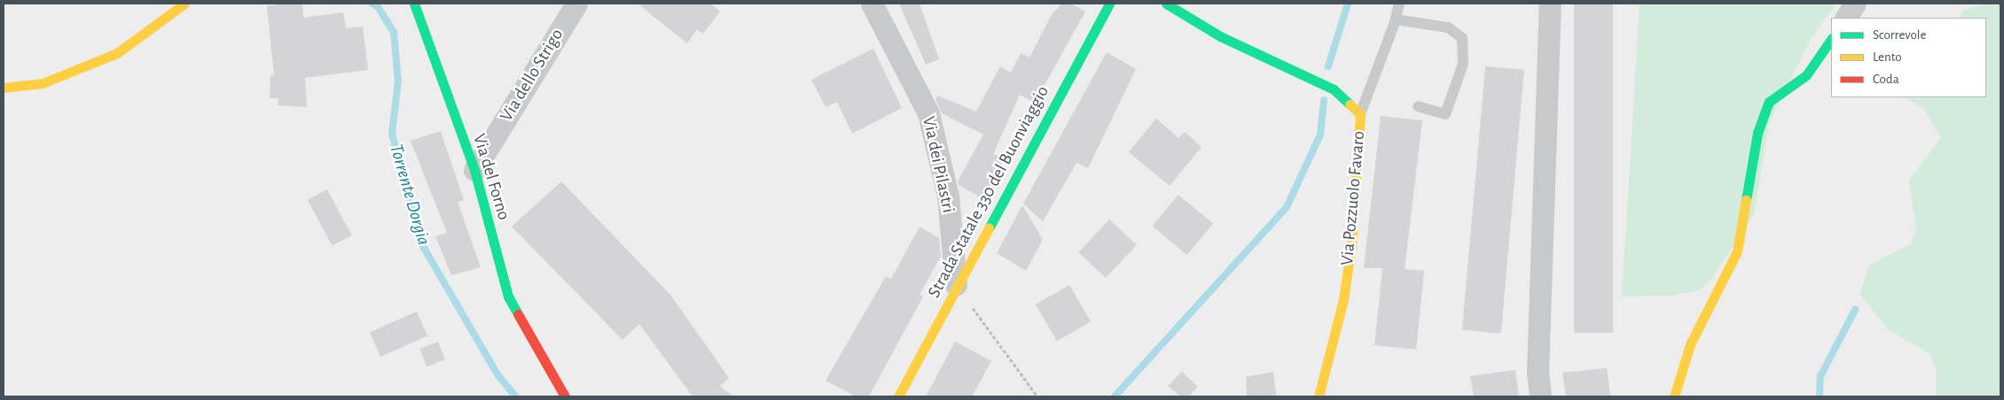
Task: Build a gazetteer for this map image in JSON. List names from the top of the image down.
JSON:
{
  "streets": {
    "main road": ["Via del Forno", "Strada Statale 330 del Buonviaggio", "Via Pozzuolo Favaro"],
    "street": ["Via dello Strigo", "Via dei Pilastri"]
  },
  "crossings": [
    ["Via dello Strigo", "Via del Forno"],
    ["Via dei Pilastri", "Strada Statale 330 del Buonviaggio"]
  ],
  "water": ["Torrente Dorgia"],
  "legend": ["Scorrevole", "Lento", "Coda"]
}
